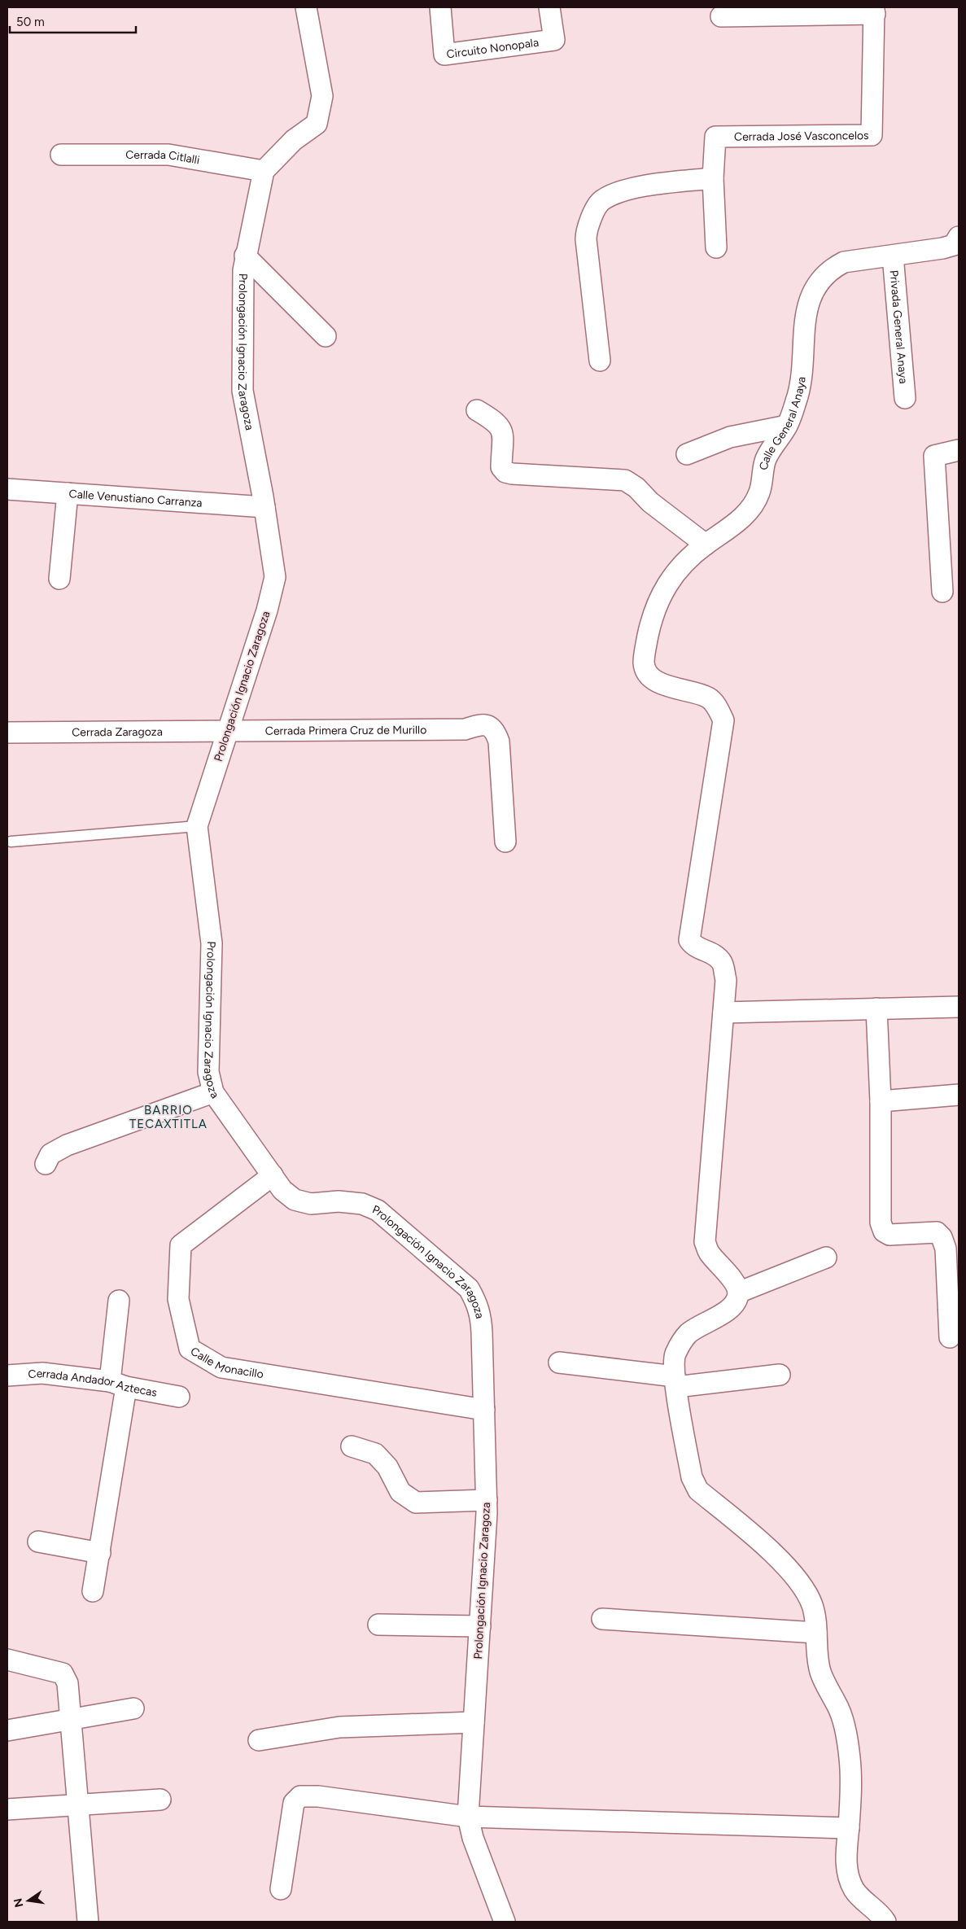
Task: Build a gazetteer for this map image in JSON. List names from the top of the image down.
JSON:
{
  "streets": {
    "street": [
      "Circuito Nonopala",
      "Cerrada José Vasconcelos",
      "Cerrada Citlalli",
      "Privada General Anaya",
      "Prolongación Ignacio Zaragoza",
      "Calle General Anaya",
      "Calle Venustiano Carranza",
      "Cerrada Primera Cruz de Murillo",
      "Cerrada Zaragoza",
      "Calle Monacillo",
      "Cerrada Andador Aztecas"
    ]
  },
  "crossings": [
    ["Cerrada Citlalli", "Prolongación Ignacio Zaragoza"],
    ["Privada General Anaya", "Calle General Anaya"],
    ["Prolongación Ignacio Zaragoza", "Calle Venustiano Carranza"],
    ["Prolongación Ignacio Zaragoza", "Cerrada Primera Cruz de Murillo"],
    ["Prolongación Ignacio Zaragoza", "Cerrada Zaragoza"],
    ["Prolongación Ignacio Zaragoza", "Calle Monacillo"],
    ["Cerrada Primera Cruz de Murillo", "Cerrada Zaragoza"]
  ],
  "districts": ["BARRIO TECAXTITLA"],
  "scale_bar": "50 m",
  "north": "left"
}
